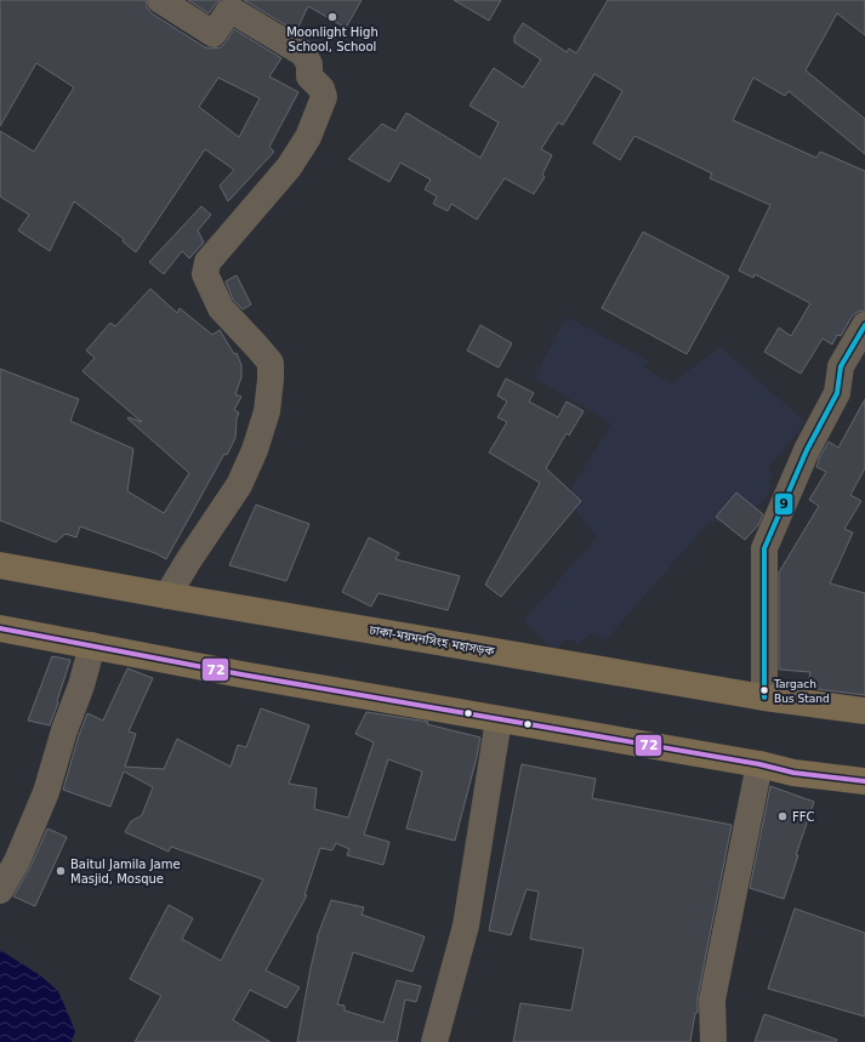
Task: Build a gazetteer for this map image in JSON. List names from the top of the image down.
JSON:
{
  "streets": {
    "highway": ["ঢাকা-ময়মনসিংহ মহাসড়ক"]
  },
  "places": [
    "Moonlight High School, School",
    "Targach Bus Stand",
    "FFC",
    "Baitul Jamila Jame Masjid, Mosque"
  ],
  "lines": ["transit line 9", "transit line 72"]
}
